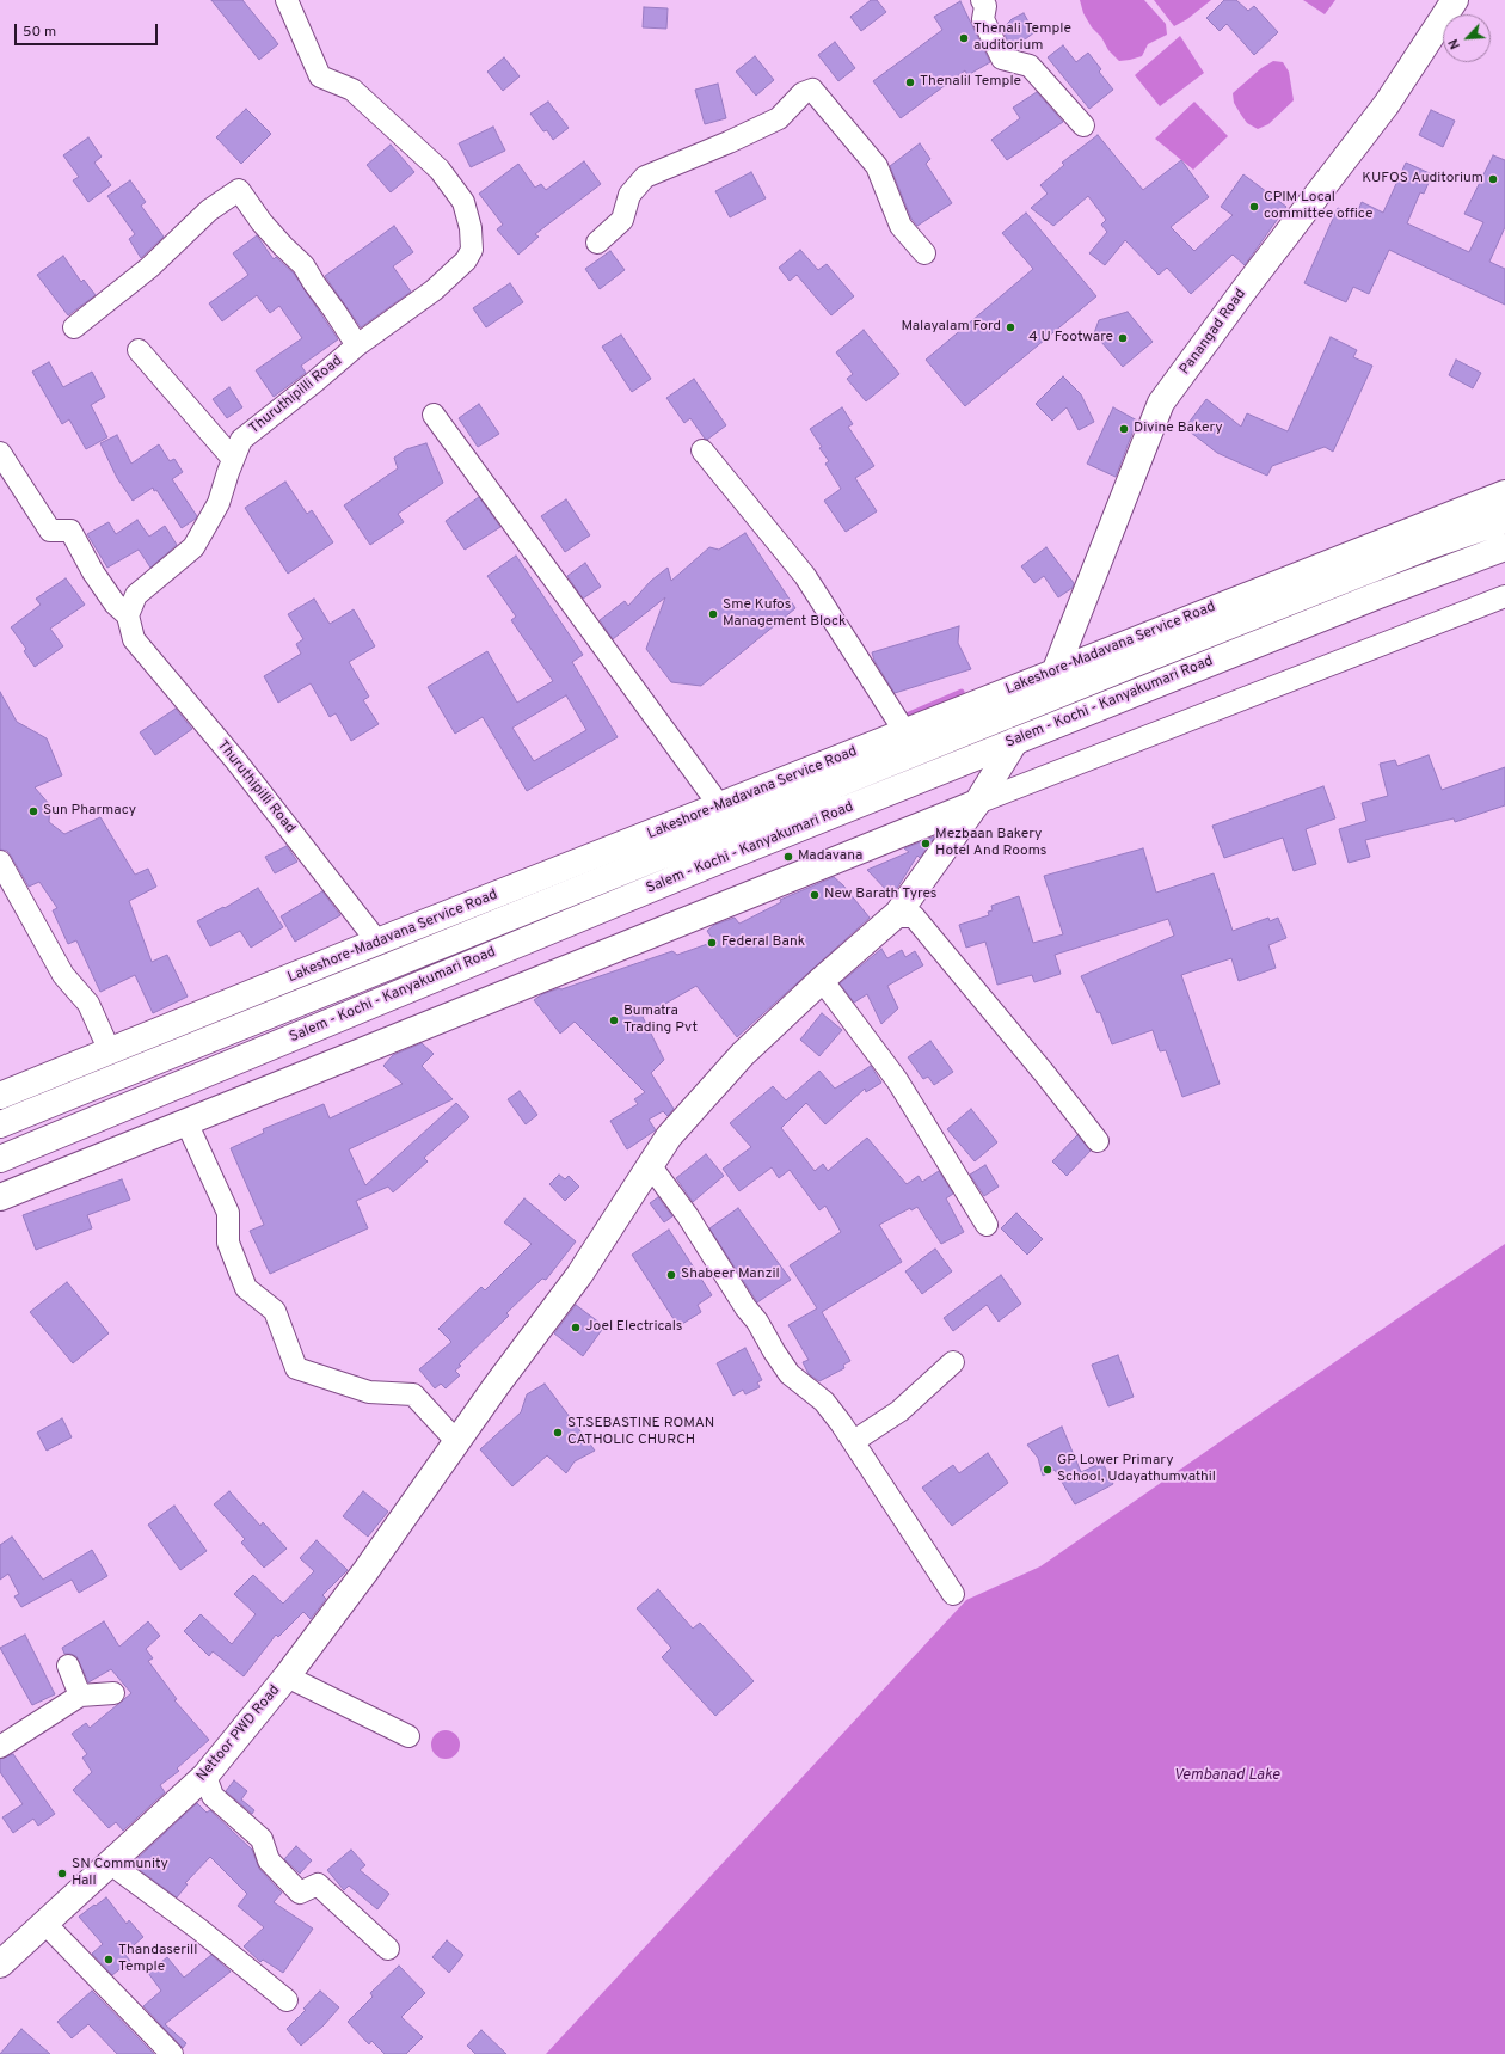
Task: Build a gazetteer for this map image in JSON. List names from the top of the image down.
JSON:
{
  "streets": {
    "main road": [
      "Panangad Road",
      "Lakeshore-Madavana Service Road",
      "Salem - Kochi - Kanyakumari Road",
      "Nettoor PWD Road"
    ],
    "street": ["Thuruthipilli Road"]
  },
  "crossings": [
    ["Panangad Road", "Lakeshore-Madavana Service Road"],
    ["Panangad Road", "Salem - Kochi - Kanyakumari Road"],
    ["Panangad Road", "Nettoor PWD Road"],
    ["Thuruthipilli Road", "Lakeshore-Madavana Service Road"]
  ],
  "water": ["Vembanad Lake"],
  "places": [
    "Thenali Temple auditorium",
    "Thenalil Temple",
    "KUFOS Auditorium",
    "CPIM Local committee office",
    "Malayalam Ford",
    "4 U Footware",
    "Divine Bakery",
    "Sme Kufos Management Block",
    "Sun Pharmacy",
    "Mezbaan Bakery Hotel And Rooms",
    "Madavana",
    "New Barath Tyres",
    "Federal Bank",
    "Bumatra Trading Pvt",
    "Shabeer Manzil",
    "Joel Electricals",
    "ST.SEBASTINE ROMAN CATHOLIC CHURCH",
    "GP Lower Primary School, Udayathumvathil",
    "SN Community Hall",
    "Thandaserill Temple"
  ],
  "scale_bar": "50 m",
  "north": "bottom left"
}
